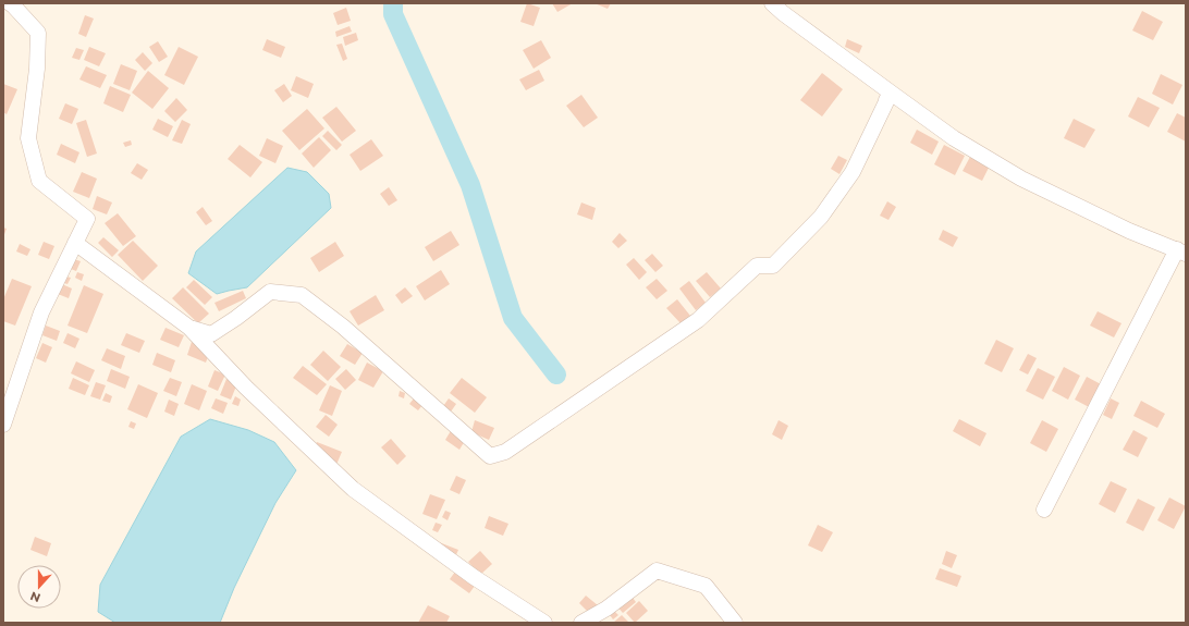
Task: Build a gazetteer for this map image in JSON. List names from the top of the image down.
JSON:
{
  "north": "bottom"
}
